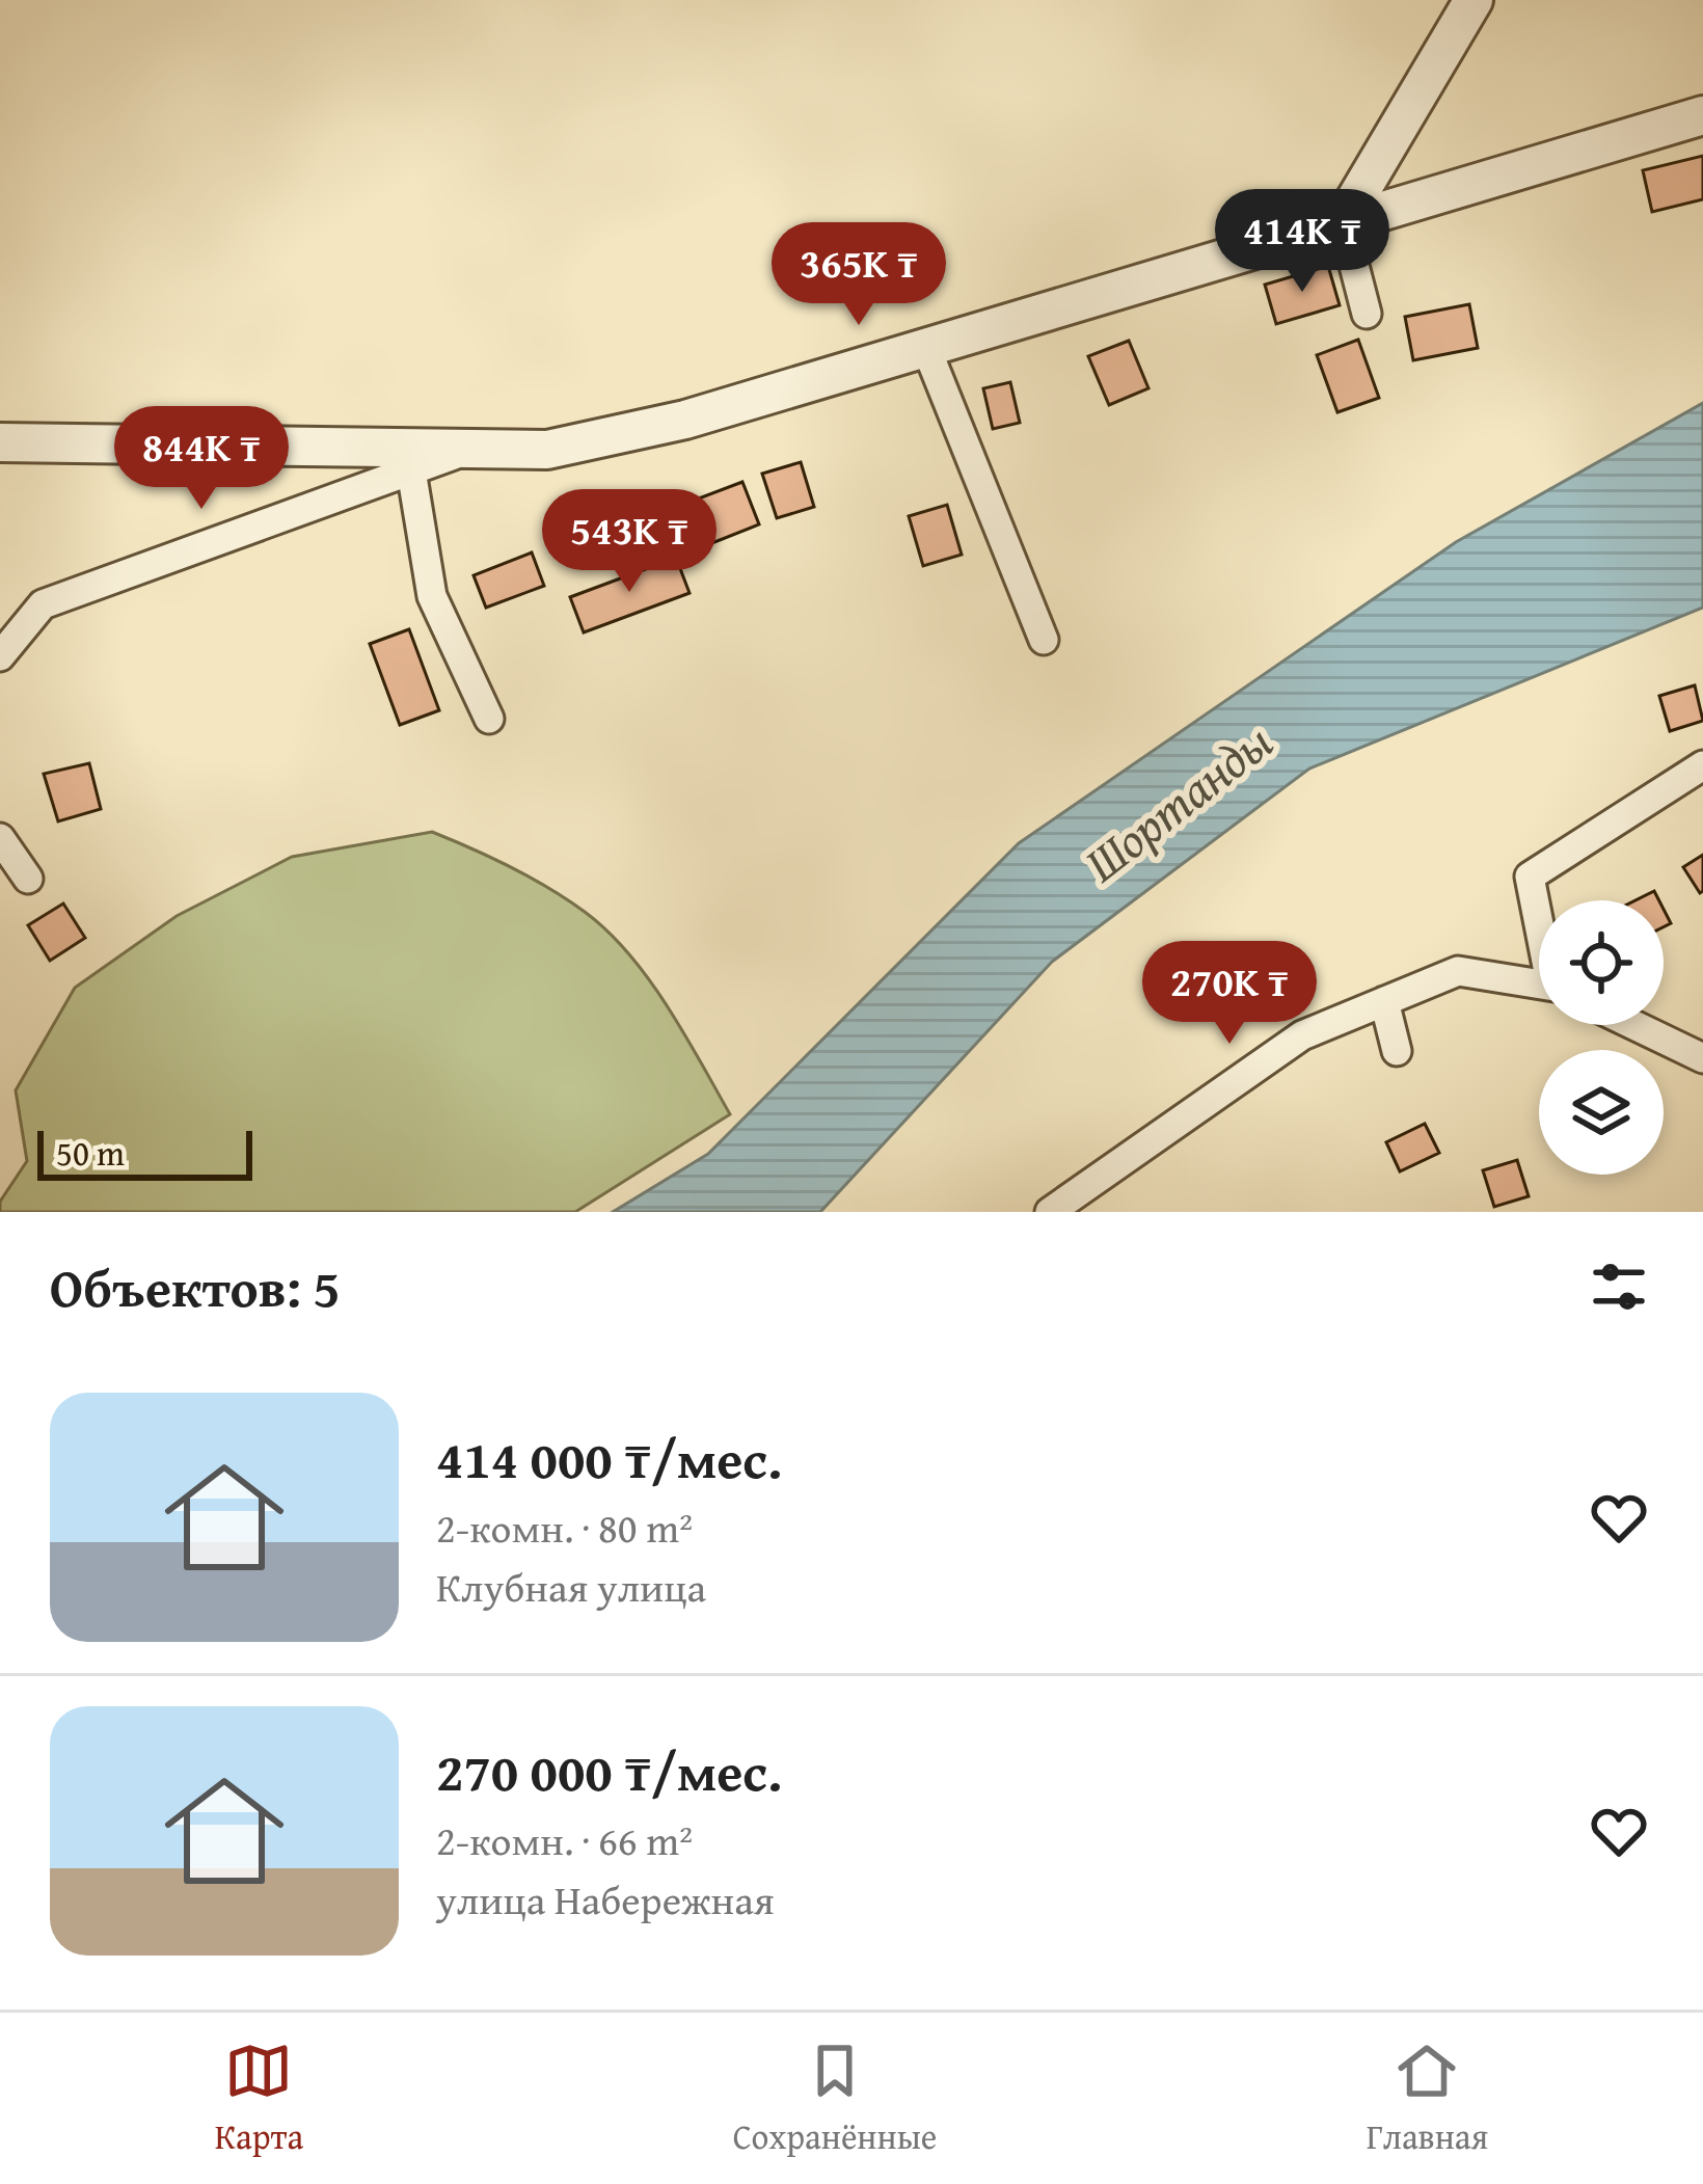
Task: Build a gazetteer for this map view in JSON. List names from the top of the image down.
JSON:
{
  "water": ["Шортанды"],
  "scale_bar": "50 m",
  "page": {
    "price": [
      "414K ₸",
      "365K ₸",
      "844K ₸",
      "543K ₸",
      "270K ₸"
    ],
    "scale": "50 m",
    "heading": "Объектов: 5",
    "list": [
      {
        "name": "414 000 ₸/мес.",
        "note": "2-комн. · 80 m² · Клубная улица"
      },
      {
        "name": "270 000 ₸/мес.",
        "note": "2-комн. · 66 m² · улица Набережная"
      }
    ],
    "tabs": ["Карта", "Сохранённые", "Главная"]
  }
}
